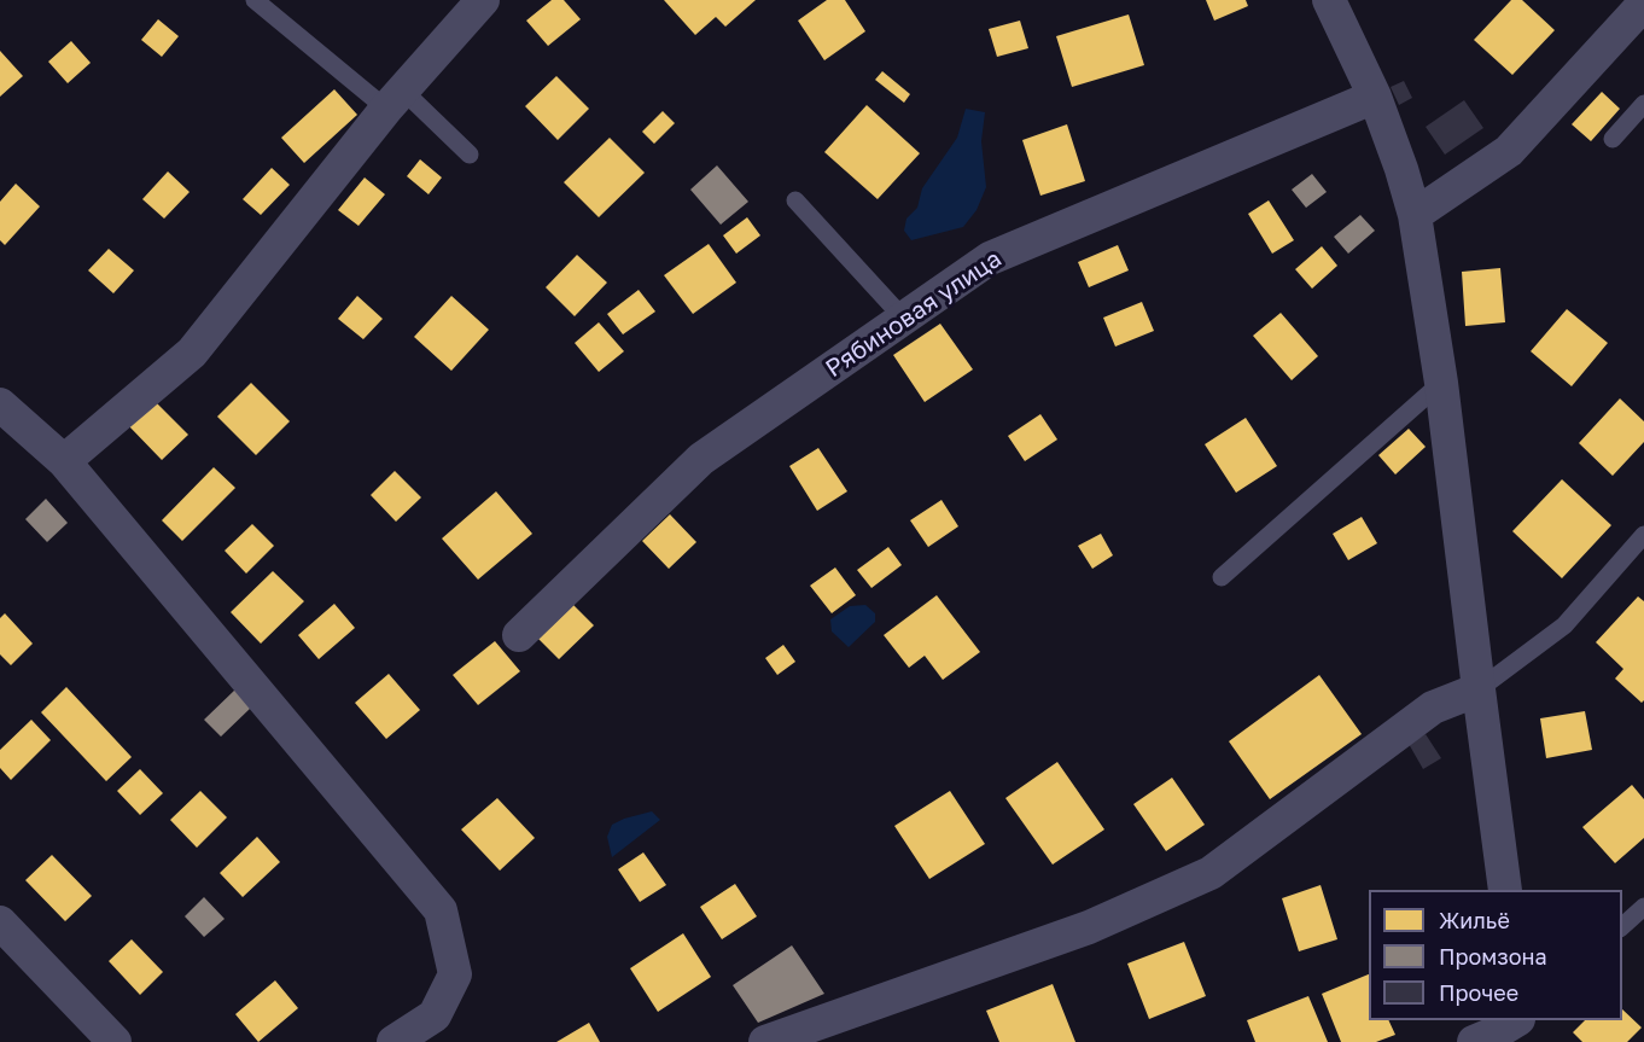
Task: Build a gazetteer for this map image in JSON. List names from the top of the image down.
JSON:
{
  "streets": {
    "street": ["Рябиновая улица"]
  },
  "legend": ["Жильё", "Промзона", "Прочее"]
}
